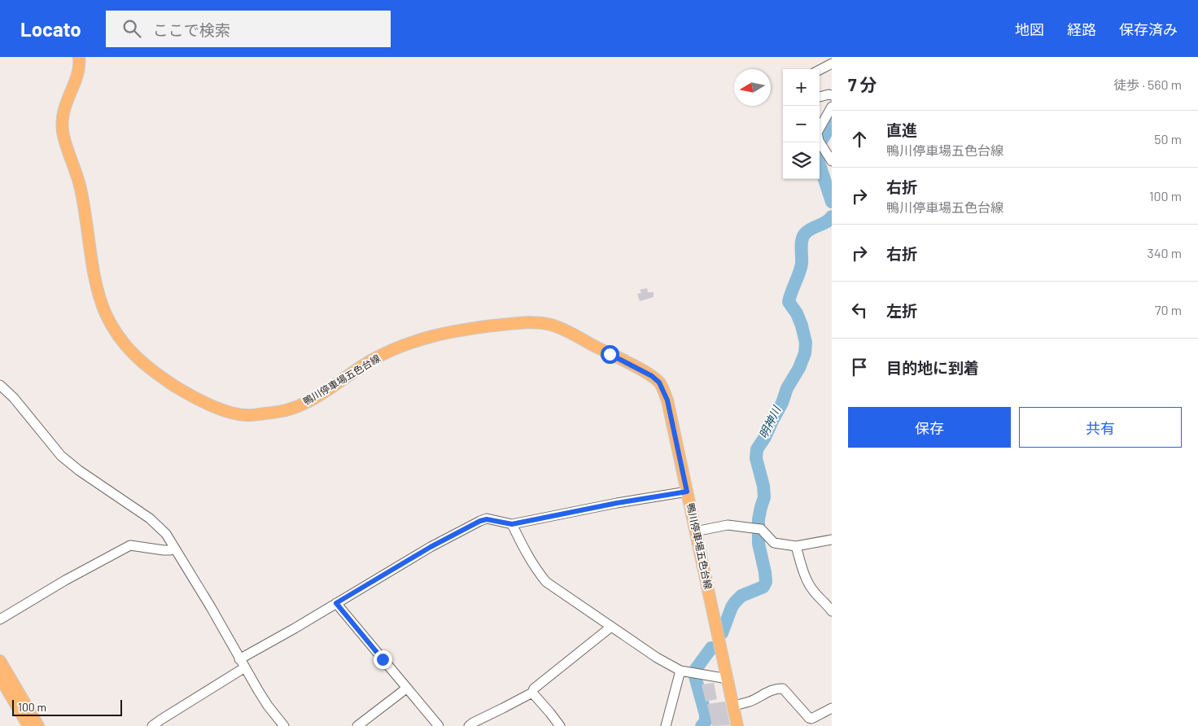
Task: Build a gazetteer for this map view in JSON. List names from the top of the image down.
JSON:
{
  "streets": {
    "main road": ["鴨川停車場五色台線"]
  },
  "water": ["明神川"],
  "scale_bar": "100 m",
  "north": "left",
  "page": {
    "header": "Locato",
    "search": "ここで検索",
    "nav": ["地図", "経路", "保存済み"],
    "heading": ["7 分", "徒歩 · 560 m"],
    "map_buttons": ["+", "−"],
    "list": [
      ["直進", "鴨川停車場五色台線", "50 m"],
      ["右折", "鴨川停車場五色台線", "100 m"],
      ["右折", "340 m"],
      ["左折", "70 m"],
      "目的地に到着"
    ],
    "buttons": ["保存", "共有"],
    "scale": "100 m"
  }
}
